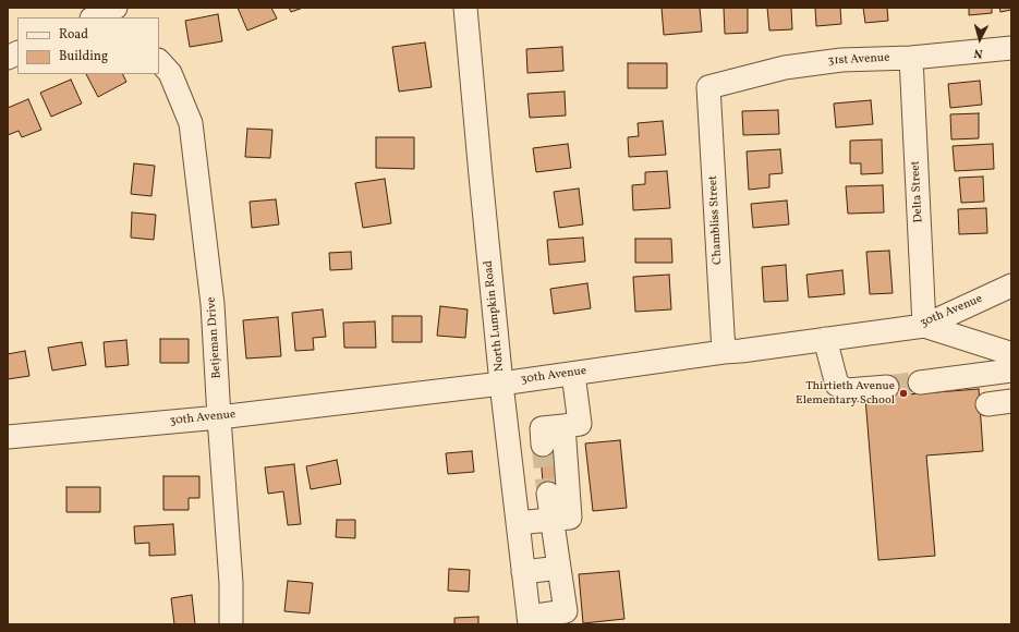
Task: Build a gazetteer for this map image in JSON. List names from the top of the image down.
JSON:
{
  "streets": {
    "street": [
      "31st Avenue",
      "Delta Street",
      "Chambliss Street",
      "30th Avenue",
      "North Lumpkin Road",
      "Betjeman Drive"
    ]
  },
  "crossings": [
    ["31st Avenue", "Delta Street"],
    ["31st Avenue", "Chambliss Street"],
    ["Delta Street", "30th Avenue"],
    ["Chambliss Street", "30th Avenue"],
    ["30th Avenue", "North Lumpkin Road"],
    ["30th Avenue", "Betjeman Drive"]
  ],
  "places": ["Thirtieth Avenue Elementary School"],
  "legend": ["Road", "Building"],
  "north": "bottom"
}
